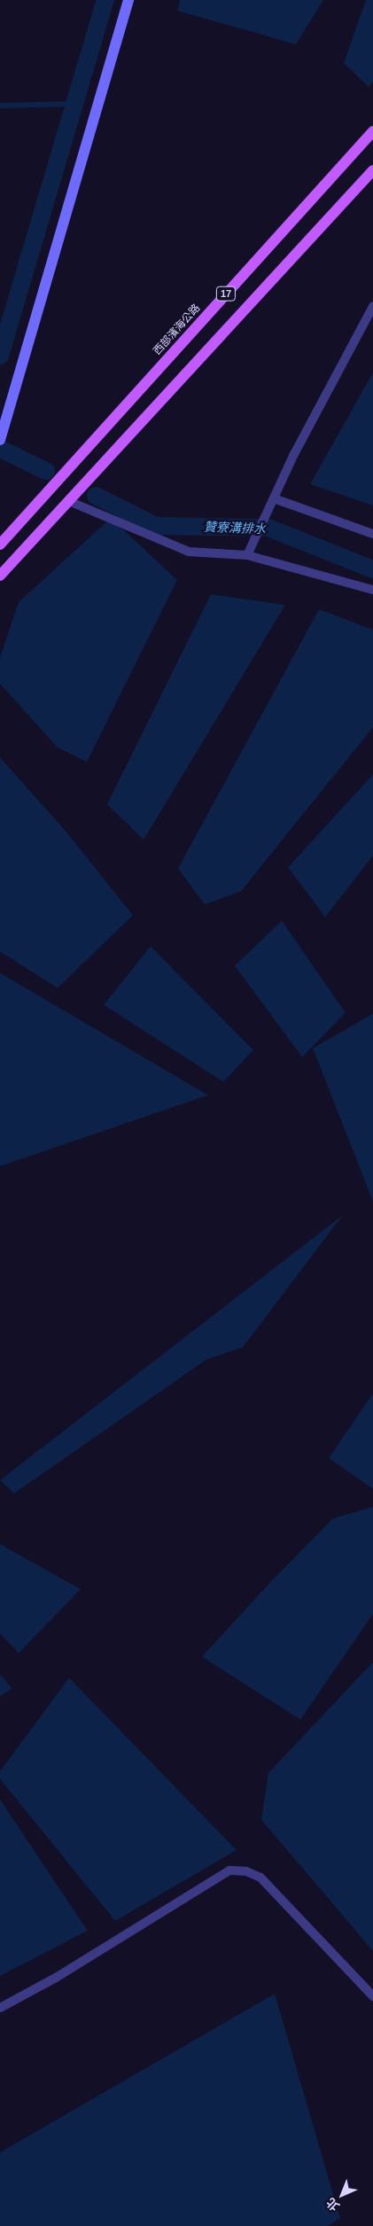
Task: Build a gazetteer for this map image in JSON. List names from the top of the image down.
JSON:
{
  "streets": {
    "main road": ["17", "西部濱海公路"]
  },
  "water": ["贊寮溝排水"],
  "north": "bottom left"
}
